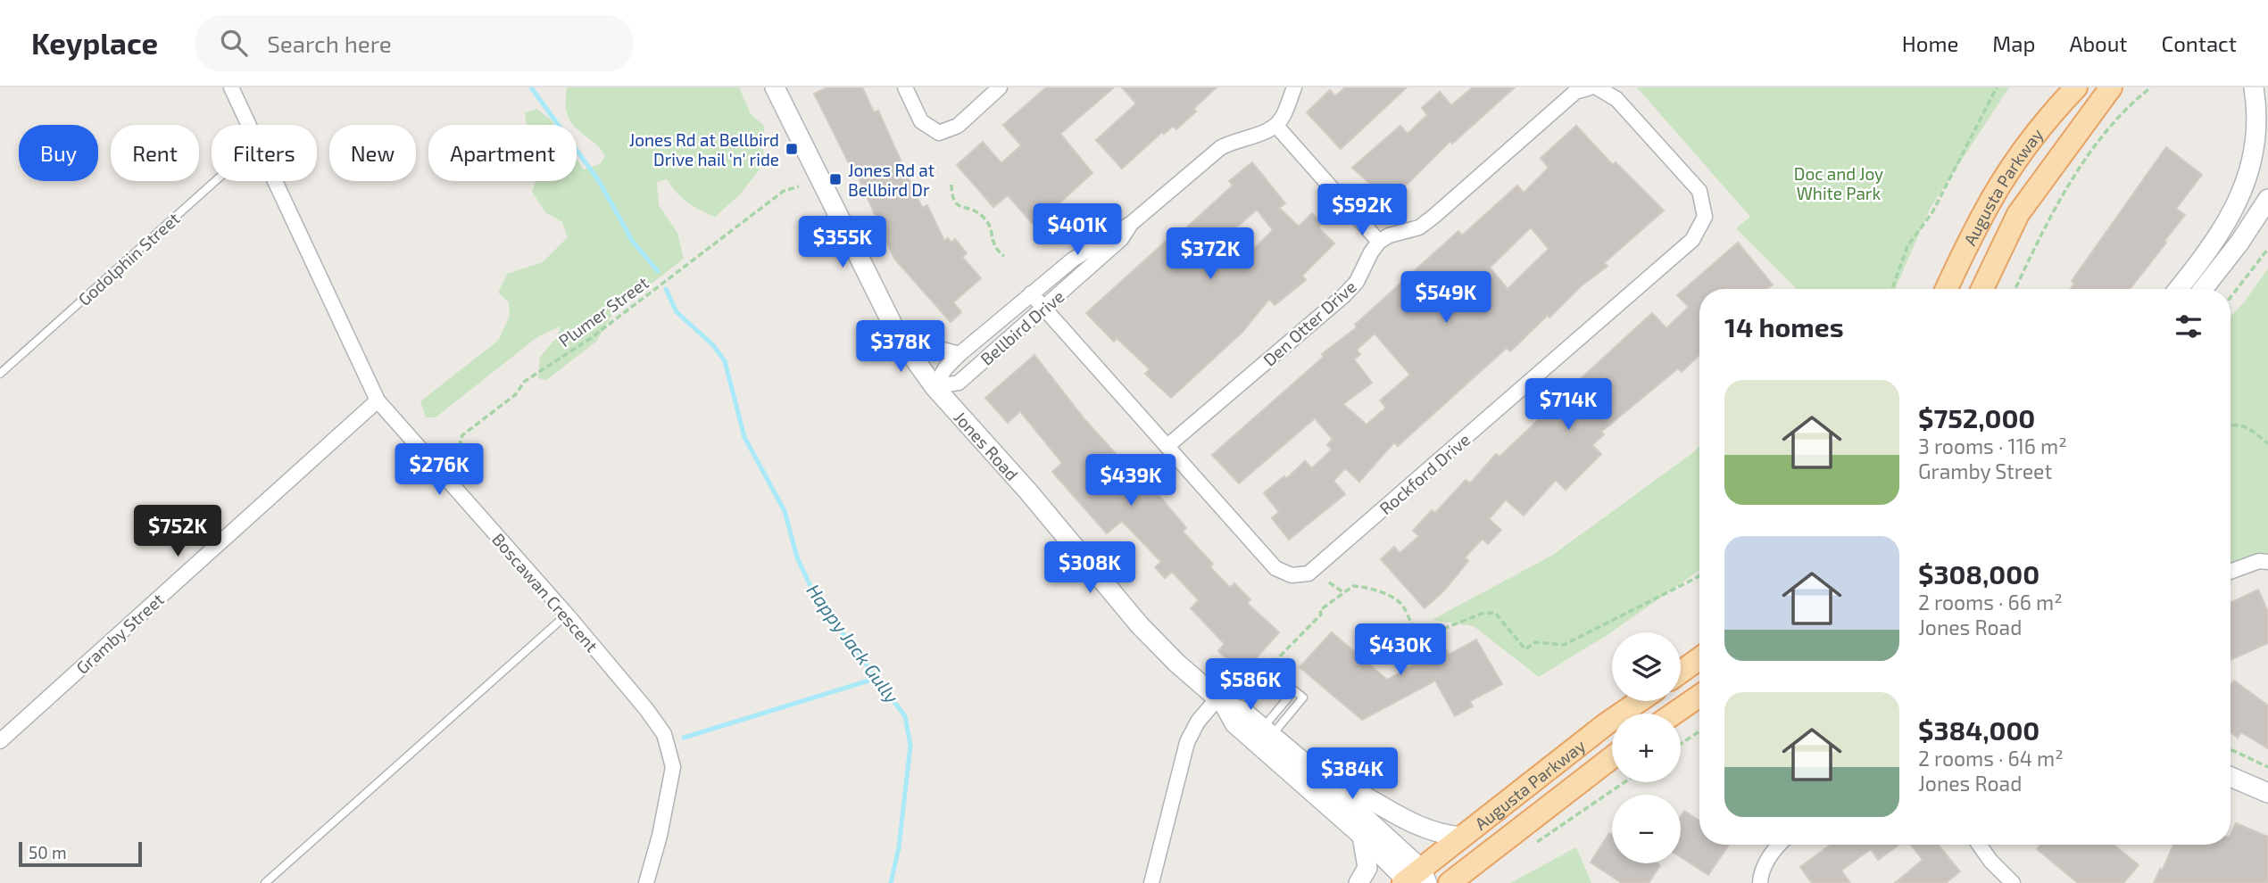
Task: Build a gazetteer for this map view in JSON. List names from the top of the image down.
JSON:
{
  "streets": {
    "main road": ["Augusta Parkway"],
    "street": [
      "Den Otter Drive",
      "Bellbird Drive",
      "Jones Road",
      "Rockford Drive",
      "Boscawan Crescent",
      "Gramby Street"
    ],
    "lane": ["Godolphin Street"],
    "path": ["Plumer Street"]
  },
  "crossings": [
    ["Augusta Parkway", "Jones Road"],
    ["Plumer Street", "Boscawan Crescent"],
    ["Den Otter Drive", "Rockford Drive"],
    ["Bellbird Drive", "Jones Road"],
    ["Bellbird Drive", "Rockford Drive"],
    ["Boscawan Crescent", "Gramby Street"]
  ],
  "water": ["Happy Jack Gully"],
  "parks": ["Doc and Joy White Park"],
  "places": {
    "transit": ["Jones Rd at Bellbird Drive hail 'n' ride", "Jones Rd at Bellbird Dr"]
  },
  "scale_bar": "50 m",
  "page": {
    "header": "Keyplace",
    "search": "Search here",
    "nav": [
      "Home",
      "Map",
      "About",
      "Contact"
    ],
    "chip": [
      "Buy",
      "Rent",
      "Filters",
      "New",
      "Apartment"
    ],
    "price": [
      "$592K",
      "$401K",
      "$355K",
      "$372K",
      "$549K",
      "$378K",
      "$714K",
      "$276K",
      "$439K",
      "$752K",
      "$308K",
      "$430K",
      "$586K",
      "$384K"
    ],
    "heading": "14 homes",
    "list": [
      {
        "name": "$752,000",
        "note": "3 rooms · 116 m² · Gramby Street"
      },
      {
        "name": "$308,000",
        "note": "2 rooms · 66 m² · Jones Road"
      },
      {
        "name": "$384,000",
        "note": "2 rooms · 64 m² · Jones Road"
      }
    ],
    "map_buttons": ["+", "−"],
    "scale": "50 m"
  }
}
